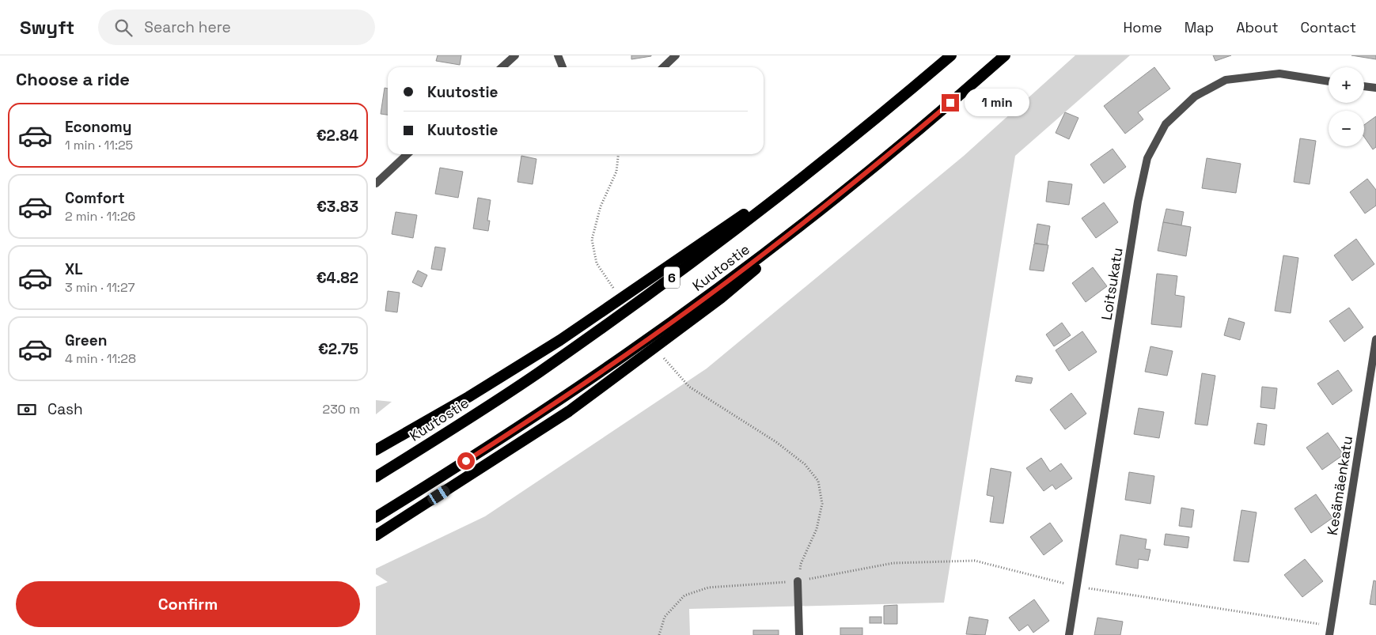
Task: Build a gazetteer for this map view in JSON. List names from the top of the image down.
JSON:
{
  "streets": {
    "highway": ["Kuutostie", "6"],
    "street": ["Loitsukatu", "Kesämäenkatu"]
  },
  "page": {
    "header": "Swyft",
    "search": "Search here",
    "nav": [
      "Home",
      "Map",
      "About",
      "Contact"
    ],
    "heading": "Choose a ride",
    "map_buttons": ["+", "−"],
    "banner": ["Kuutostie", "Kuutostie"],
    "bubble": "1 min",
    "list": [
      {
        "name": "Economy",
        "note": "1 min · 11:25",
        "value": "€2.84"
      },
      {
        "name": "Comfort",
        "note": "2 min · 11:26",
        "value": "€3.83"
      },
      {
        "name": "XL",
        "note": "3 min · 11:27",
        "value": "€4.82"
      },
      {
        "name": "Green",
        "note": "4 min · 11:28",
        "value": "€2.75"
      }
    ],
    "pay": ["Cash", "230 m"],
    "buttons": "Confirm"
  }
}
